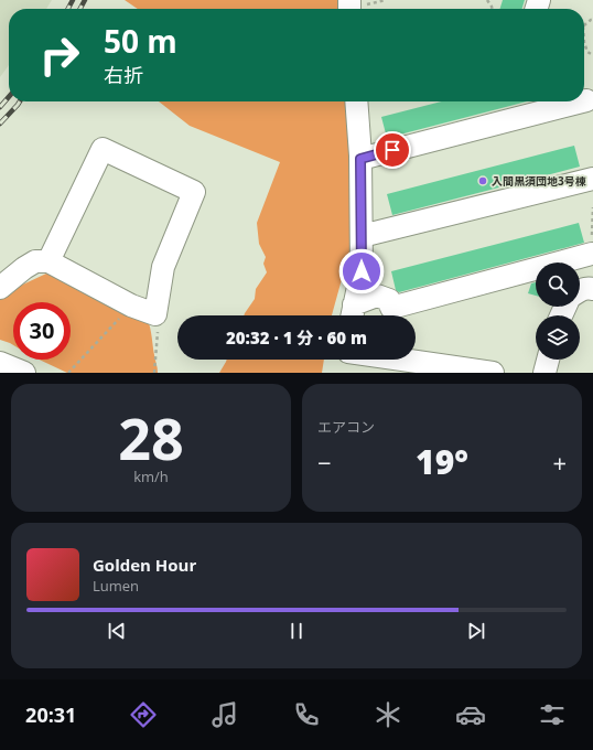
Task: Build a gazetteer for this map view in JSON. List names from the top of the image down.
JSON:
{
  "places": ["入間黒須団地3号棟"],
  "page": {
    "turn": ["50 m", "右折"],
    "limit": "30",
    "trip": "20:32 · 1 分 · 60 m",
    "tile": [
      ["28", "km/h"],
      "エアコン"
    ],
    "heat": ["−", "19°", "+"],
    "song": ["Golden Hour", "Lumen"],
    "tabs": "20:31"
  }
}
